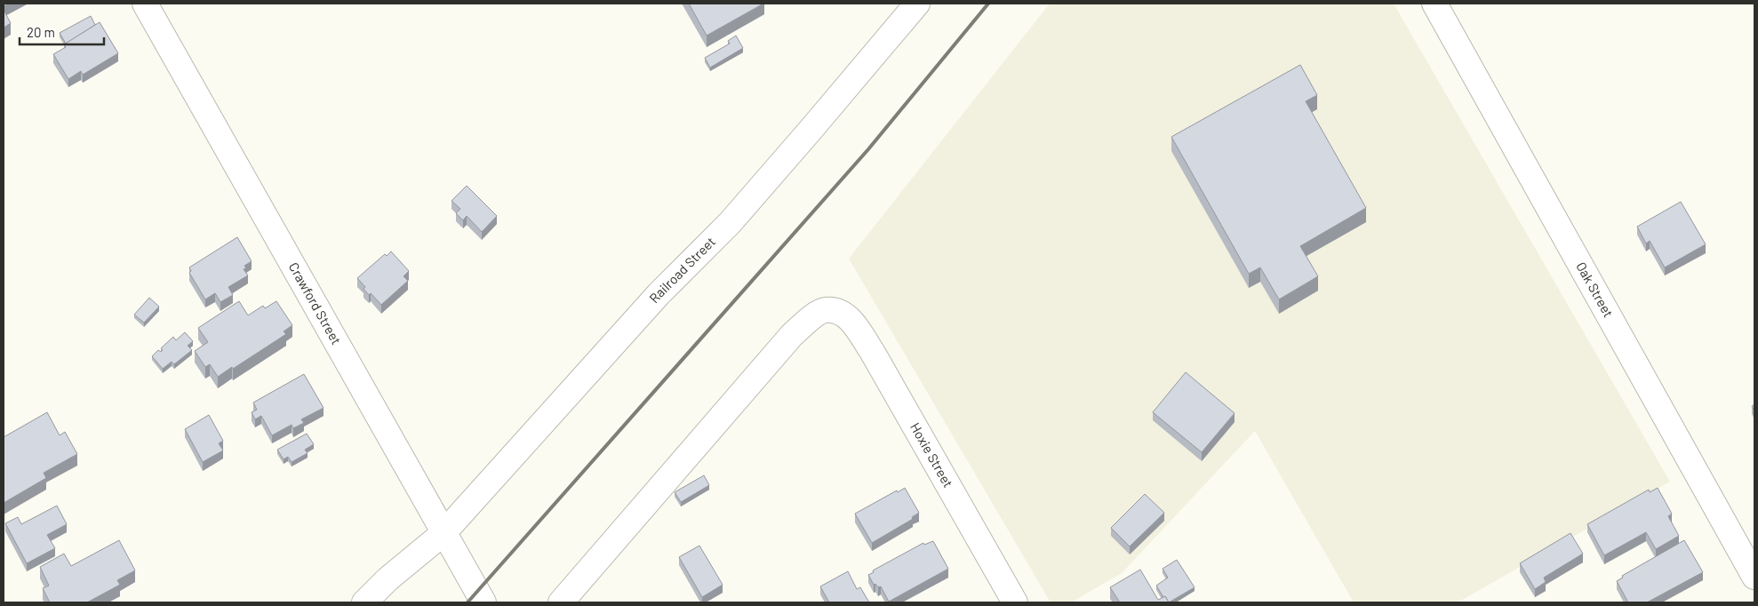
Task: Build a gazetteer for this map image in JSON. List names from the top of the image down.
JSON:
{
  "streets": {
    "street": [
      "Railroad Street",
      "Oak Street",
      "Crawford Street",
      "Hoxie Street"
    ]
  },
  "crossings": [
    ["Railroad Street", "Crawford Street"]
  ],
  "scale_bar": "20 m"
}
